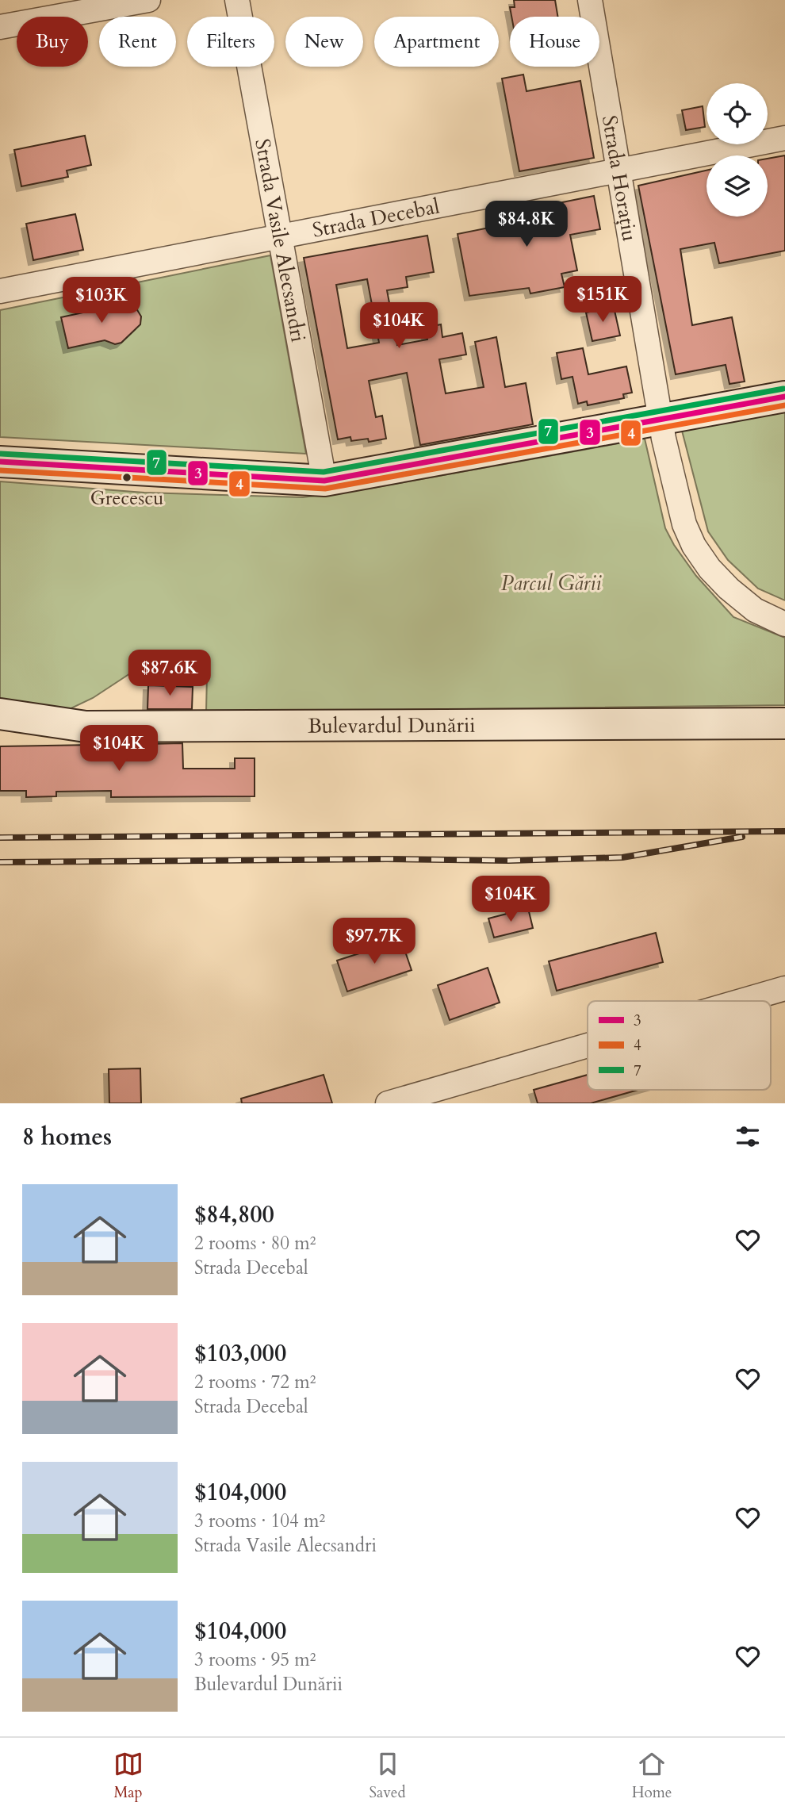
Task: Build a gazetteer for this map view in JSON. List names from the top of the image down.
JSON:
{
  "streets": {
    "main road": ["Bulevardul Dunării"],
    "street": ["Strada Horațiu", "Strada Decebal", "Strada Vasile Alecsandri"]
  },
  "crossings": [
    ["Strada Horațiu", "Strada Decebal"],
    ["Strada Decebal", "Strada Vasile Alecsandri"]
  ],
  "parks": ["Parcul Gării"],
  "places": ["Grecescu"],
  "lines": ["transit line 7", "transit line 3", "transit line 4"],
  "legend": ["3", "4", "7"],
  "page": {
    "chip": [
      "Buy",
      "Rent",
      "Filters",
      "New",
      "Apartment",
      "House"
    ],
    "price": [
      "$84.8K",
      "$151K",
      "$103K",
      "$104K",
      "$87.6K",
      "$104K",
      "$104K",
      "$97.7K"
    ],
    "heading": "8 homes",
    "list": [
      {
        "name": "$84,800",
        "note": "2 rooms · 80 m² · Strada Decebal"
      },
      {
        "name": "$103,000",
        "note": "2 rooms · 72 m² · Strada Decebal"
      },
      {
        "name": "$104,000",
        "note": "3 rooms · 104 m² · Strada Vasile Alecsandri"
      },
      {
        "name": "$104,000",
        "note": "3 rooms · 95 m² · Bulevardul Dunării"
      }
    ],
    "tabs": ["Map", "Saved", "Home"]
  }
}
